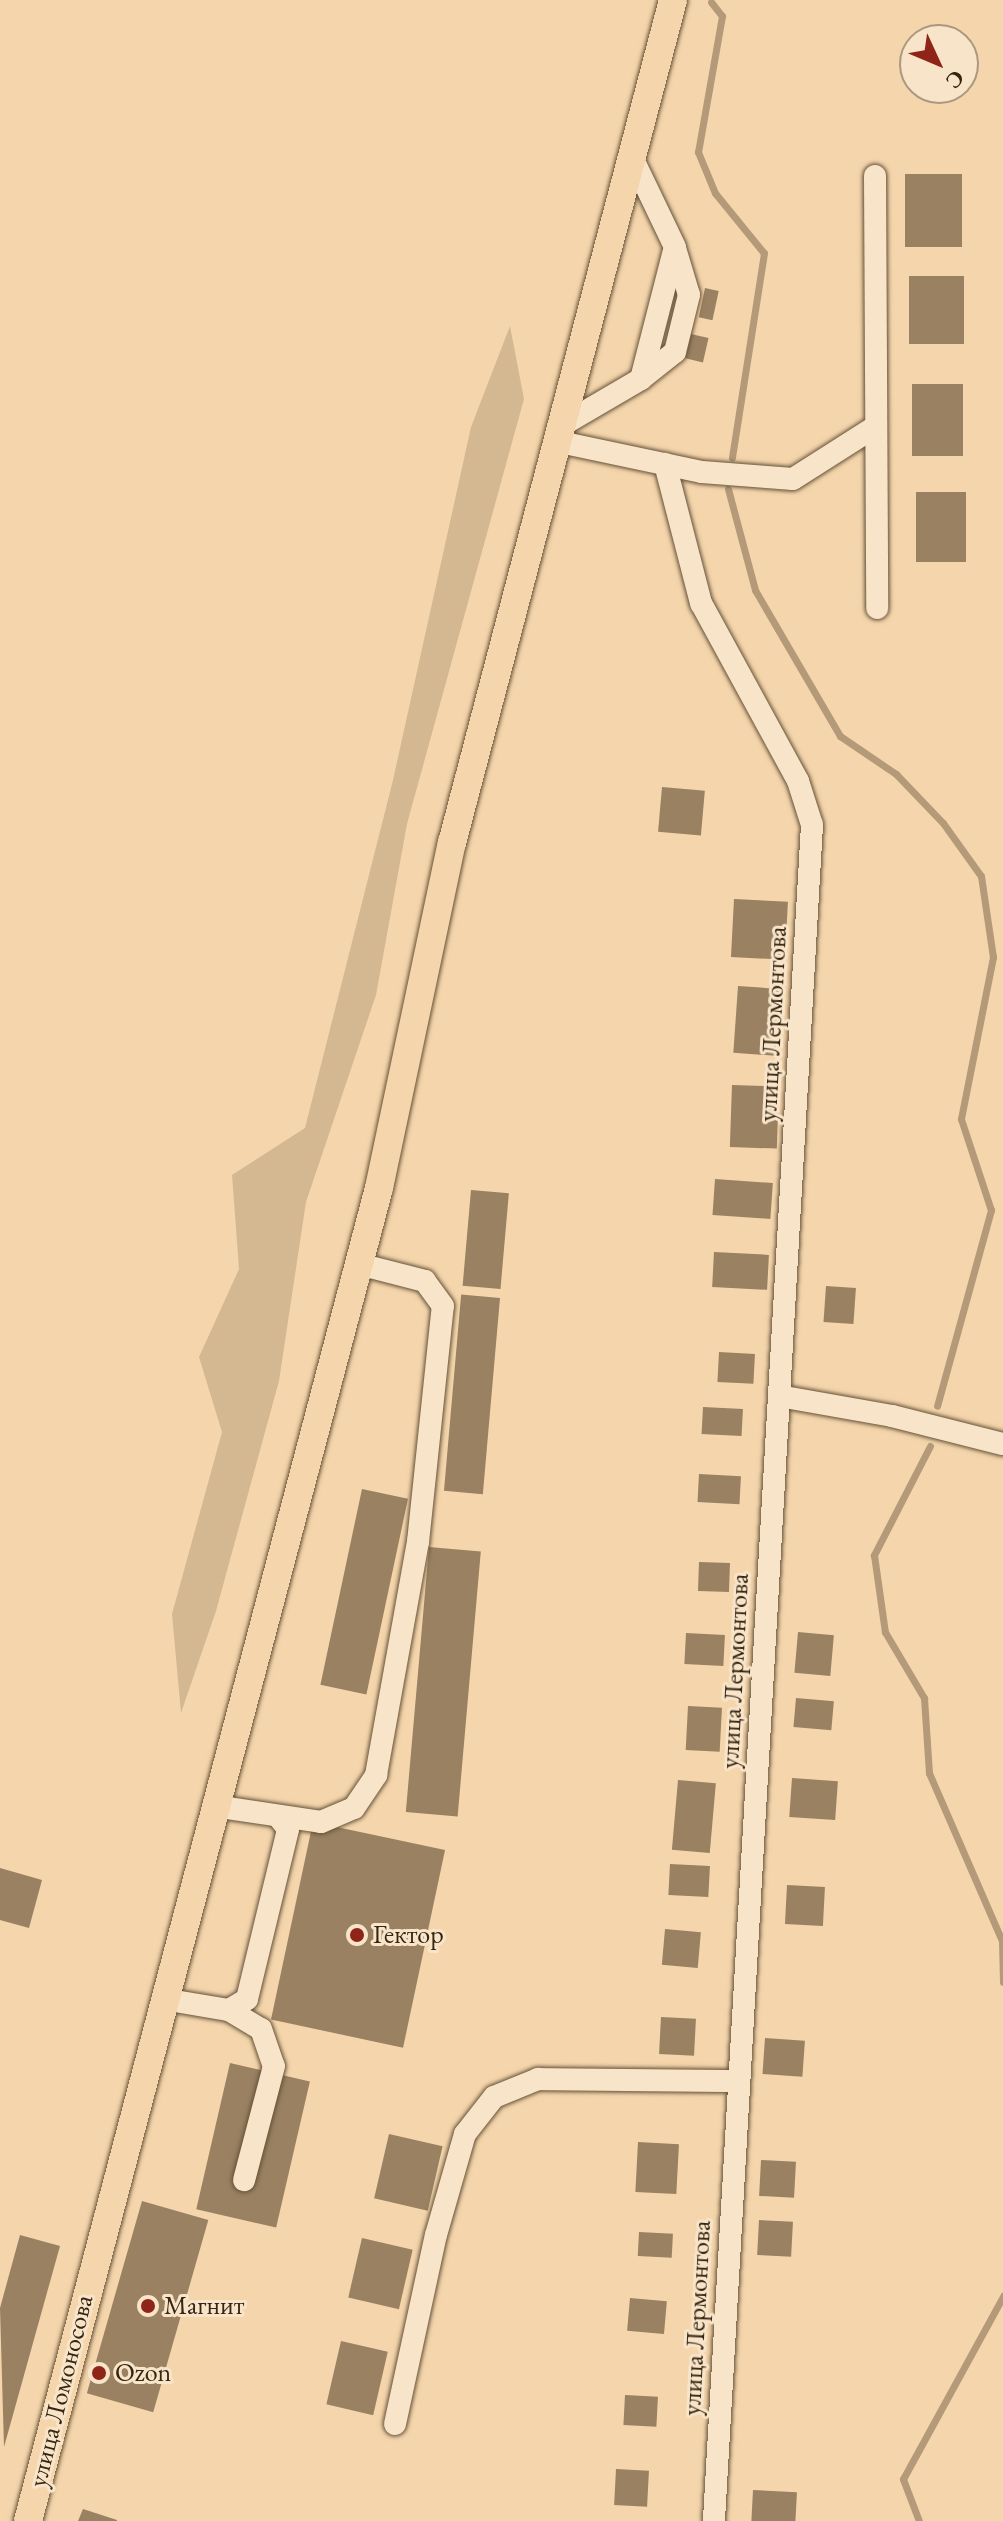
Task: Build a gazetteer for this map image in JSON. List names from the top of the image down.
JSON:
{
  "streets": {
    "main road": ["улица Ломоносова"],
    "street": ["улица Лермонтова"]
  },
  "places": ["Гектор", "Магнит", "Ozon"],
  "north": "bottom right"
}
